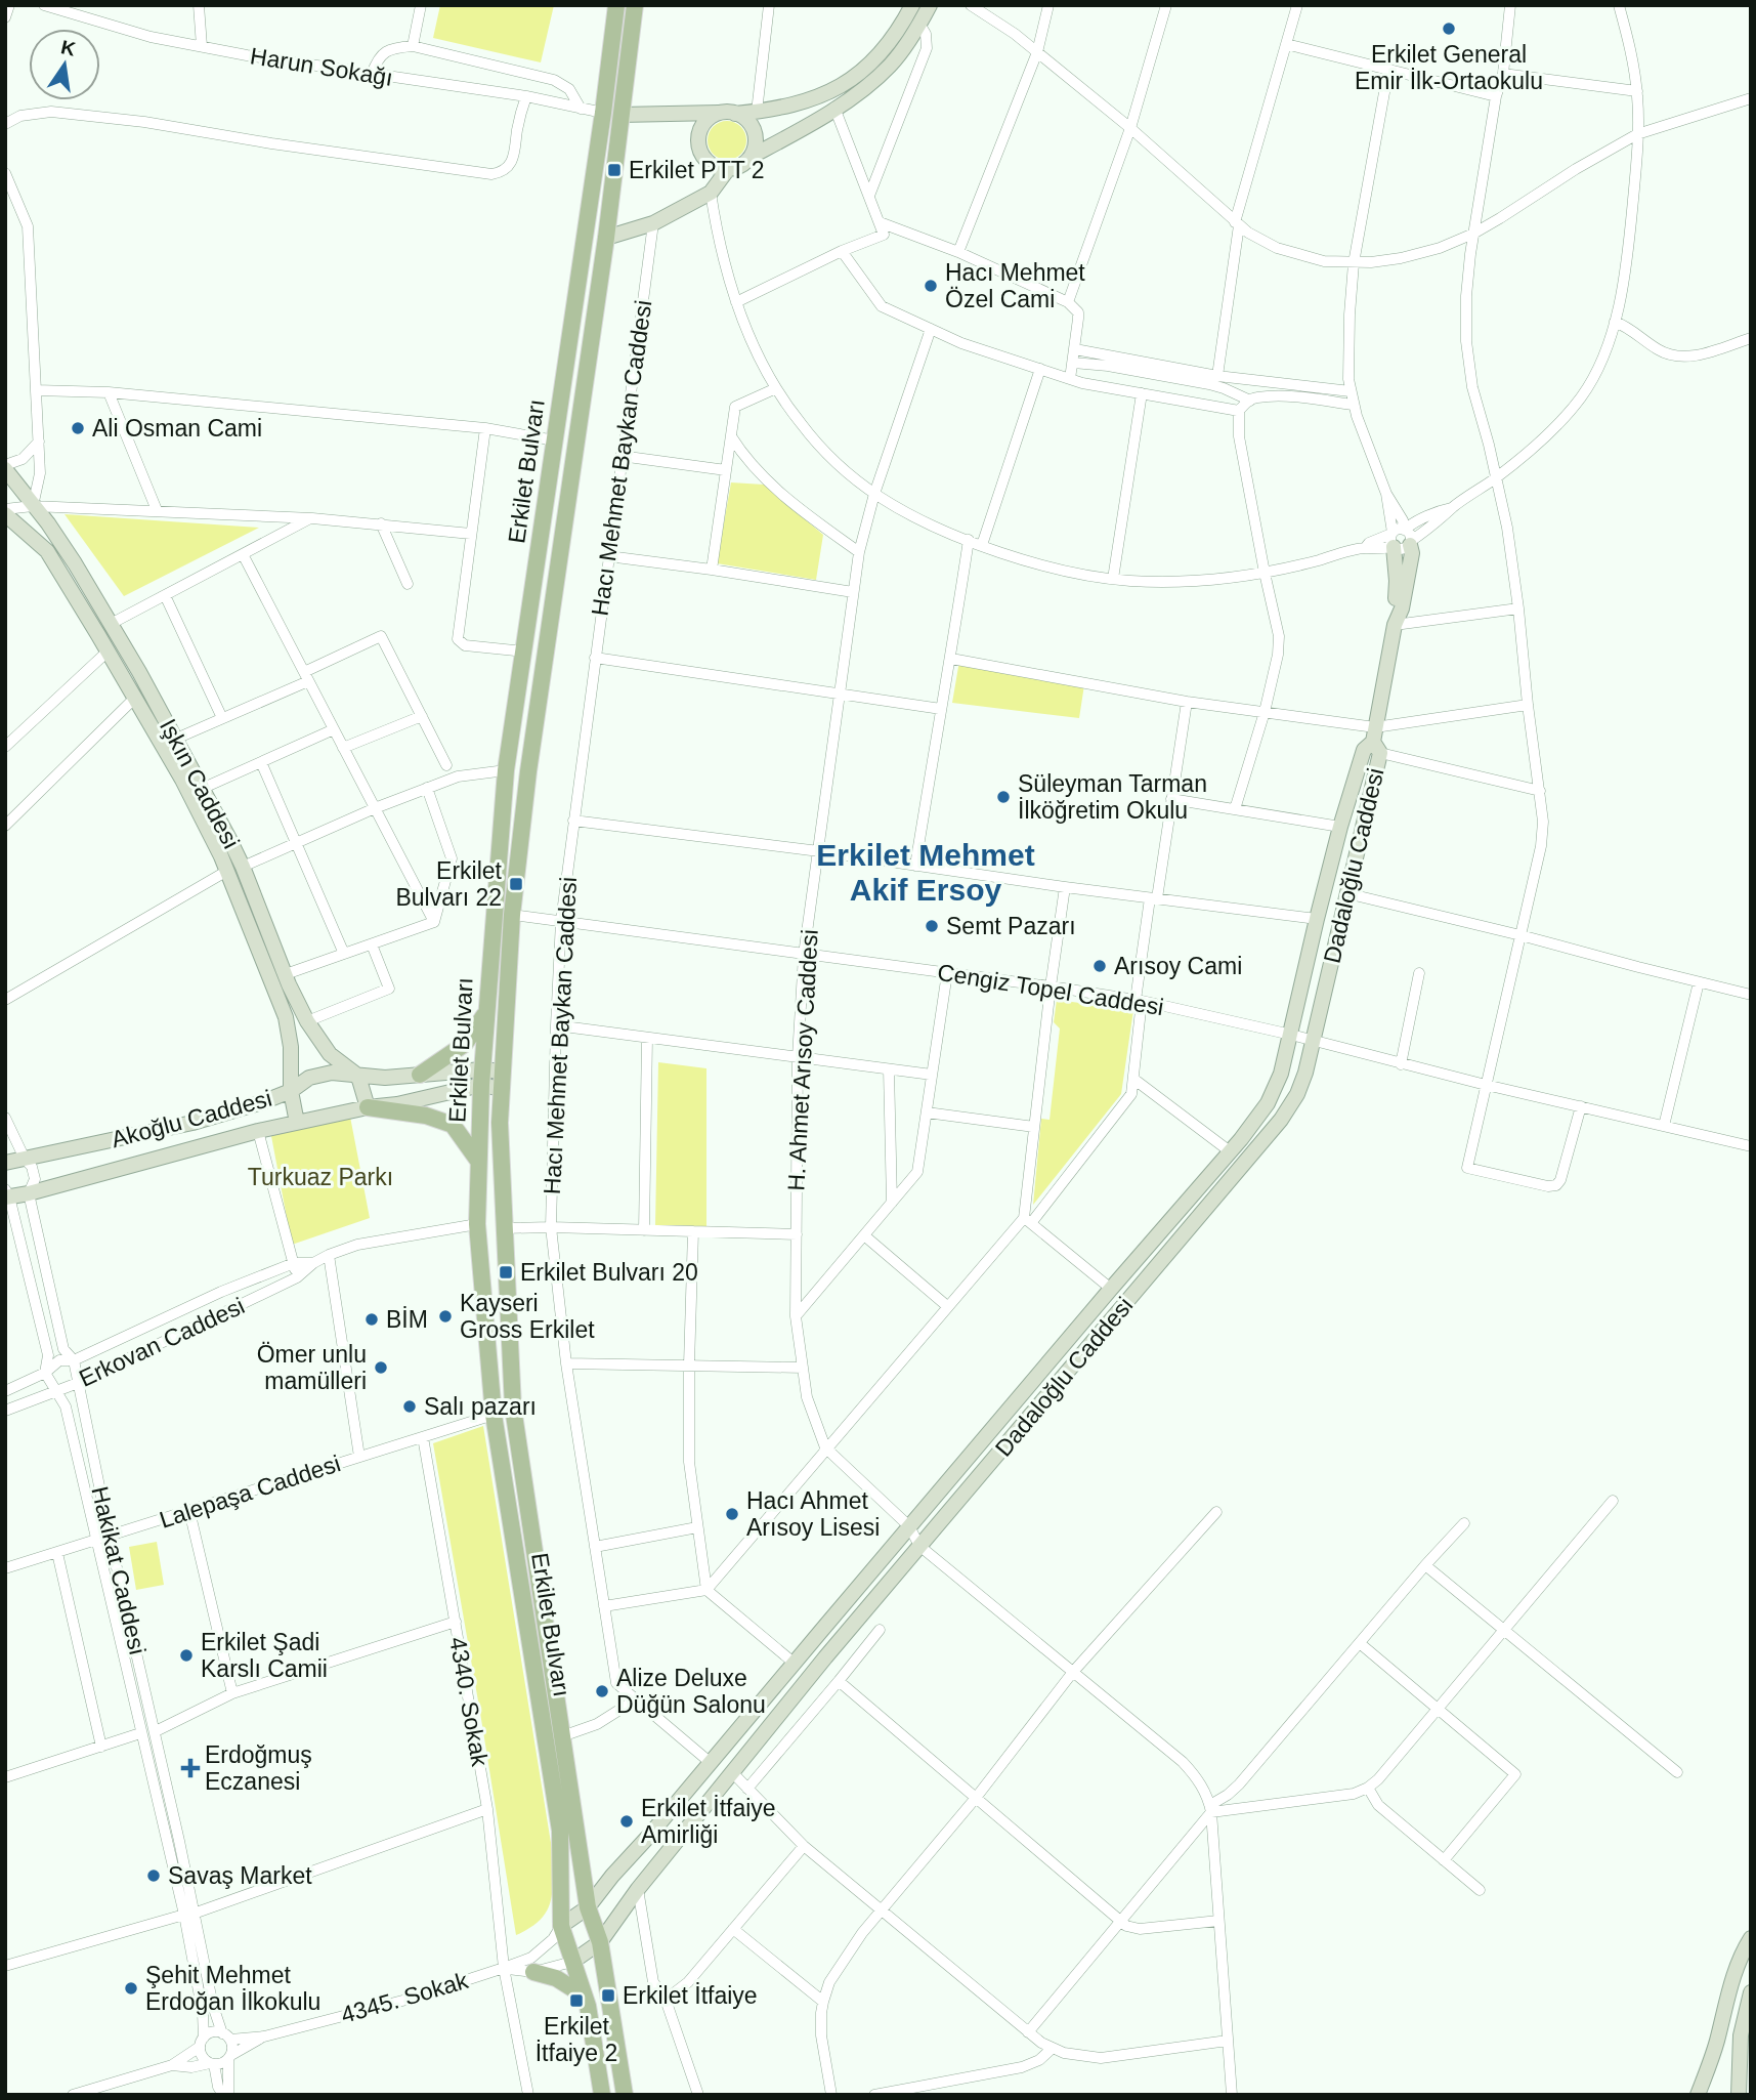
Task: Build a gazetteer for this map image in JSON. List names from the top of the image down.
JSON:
{
  "streets": {
    "main road": ["Erkilet Bulvarı"],
    "street": [
      "Harun Sokağı",
      "Hacı Mehmet Baykan Caddesi",
      "Işkın Caddesi",
      "Dadaloğlu Caddesi",
      "Cengiz Topel Caddesi",
      "H. Ahmet Arısoy Caddesi",
      "Akoğlu Caddesi",
      "Erkovan Caddesi",
      "Lalepaşa Caddesi",
      "Hakikat Caddesi",
      "4340. Sokak",
      "4345. Sokak"
    ]
  },
  "crossings": [
    ["Harun Sokağı", "Erkilet Bulvarı"],
    ["Hacı Mehmet Baykan Caddesi", "Dadaloğlu Caddesi"],
    ["Hacı Mehmet Baykan Caddesi", "Cengiz Topel Caddesi"],
    ["Erkilet Bulvarı", "Dadaloğlu Caddesi"],
    ["Erkilet Bulvarı", "Cengiz Topel Caddesi"],
    ["Erkilet Bulvarı", "Akoğlu Caddesi"],
    ["Erkilet Bulvarı", "Erkovan Caddesi"],
    ["Erkilet Bulvarı", "Lalepaşa Caddesi"],
    ["Erkilet Bulvarı", "4345. Sokak"],
    ["Işkın Caddesi", "Akoğlu Caddesi"],
    ["Dadaloğlu Caddesi", "Cengiz Topel Caddesi"],
    ["Dadaloğlu Caddesi", "H. Ahmet Arısoy Caddesi"],
    ["Dadaloğlu Caddesi", "4345. Sokak"],
    ["Cengiz Topel Caddesi", "H. Ahmet Arısoy Caddesi"],
    ["Akoğlu Caddesi", "Hakikat Caddesi"],
    ["Erkovan Caddesi", "Hakikat Caddesi"],
    ["Lalepaşa Caddesi", "Hakikat Caddesi"],
    ["Lalepaşa Caddesi", "4340. Sokak"],
    ["Hakikat Caddesi", "4345. Sokak"],
    ["4340. Sokak", "4345. Sokak"]
  ],
  "districts": ["Erkilet Mehmet Akif Ersoy"],
  "parks": ["Turkuaz Parkı"],
  "places": {
    "other": [
      "Erkilet General Emir İlk-Ortaokulu",
      "Hacı Mehmet Özel Cami",
      "Ali Osman Cami",
      "Süleyman Tarman İlköğretim Okulu",
      "Semt Pazarı",
      "Arısoy Cami",
      "Kayseri Gross Erkilet",
      "BİM",
      "Ömer unlu mamülleri",
      "Salı pazarı",
      "Hacı Ahmet Arısoy Lisesi",
      "Erkilet Şadi Karslı Camii",
      "Alize Deluxe Düğün Salonu",
      "Erkilet İtfaiye Amirliği",
      "Savaş Market",
      "Şehit Mehmet Erdoğan İlkokulu"
    ],
    "transit": [
      "Erkilet PTT 2",
      "Erkilet Bulvarı 22",
      "Erkilet Bulvarı 20",
      "Erkilet İtfaiye",
      "Erkilet İtfaiye 2"
    ],
    "health": ["Erdoğmuş Eczanesi"]
  },
  "north": "top"
}
